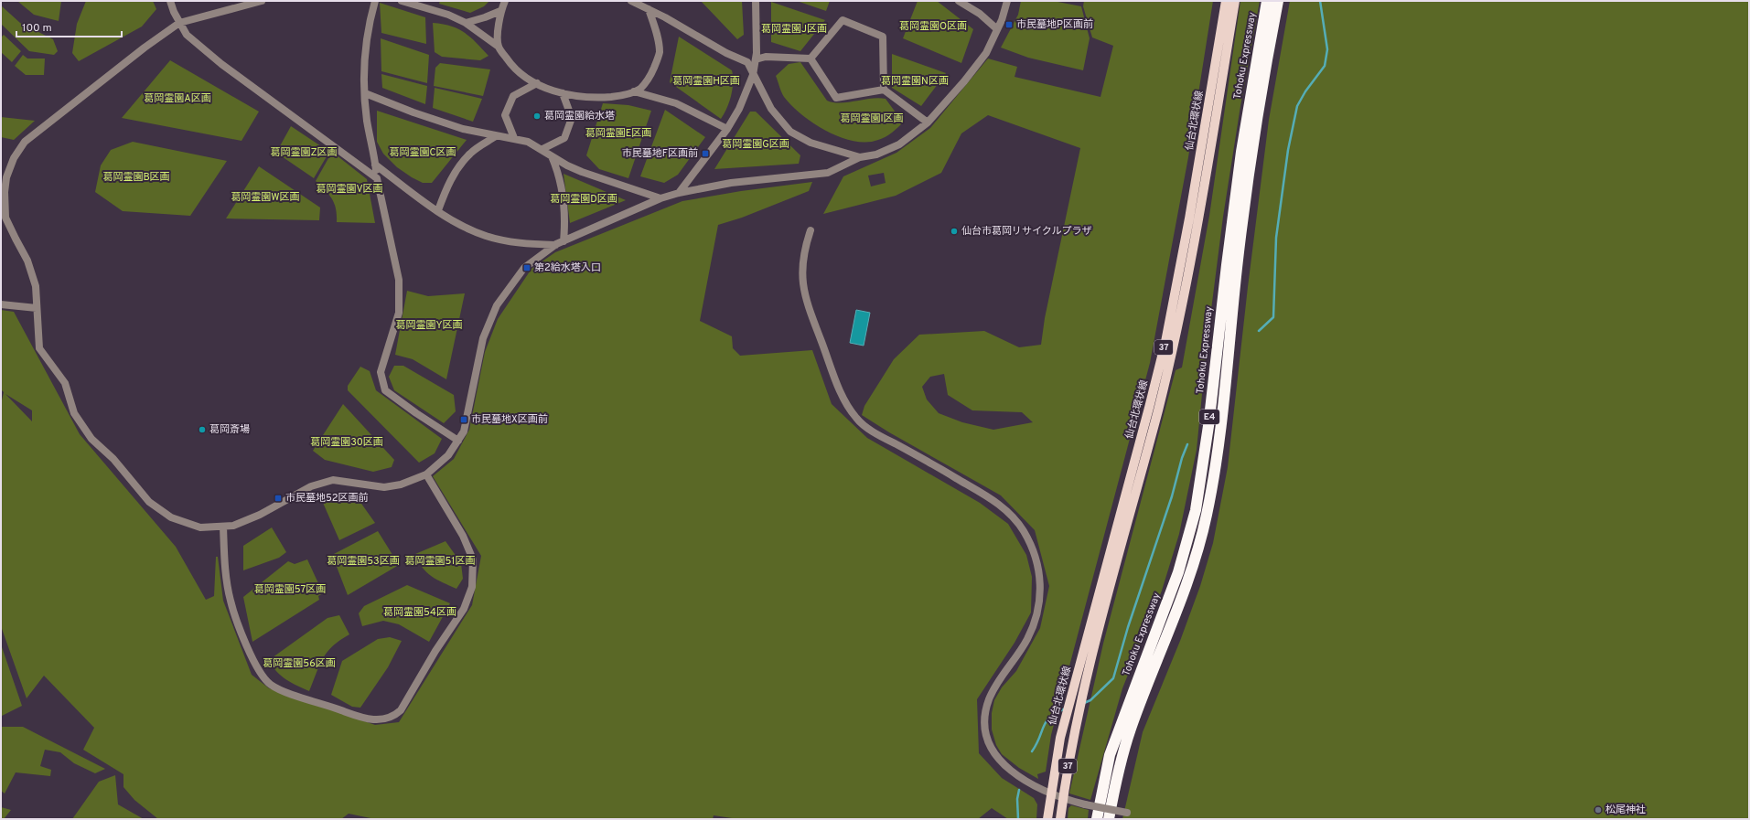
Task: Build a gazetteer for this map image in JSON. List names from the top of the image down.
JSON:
{
  "streets": {
    "highway": ["Tohoku Expressway", "E4"],
    "main road": ["仙台北環状線", "37"]
  },
  "parks": [
    "葛岡霊園O区画",
    "葛岡霊園J区画",
    "葛岡霊園H区画",
    "葛岡霊園N区画",
    "葛岡霊園A区画",
    "葛岡霊園I区画",
    "葛岡霊園E区画",
    "葛岡霊園G区画",
    "葛岡霊園Z区画",
    "葛岡霊園C区画",
    "葛岡霊園B区画",
    "葛岡霊園V区画",
    "葛岡霊園W区画",
    "葛岡霊園D区画",
    "葛岡霊園Y区画",
    "葛岡霊園30区画",
    "葛岡霊園53区画",
    "葛岡霊園51区画",
    "葛岡霊園57区画",
    "葛岡霊園54区画",
    "葛岡霊園56区画"
  ],
  "places": {
    "transit": [
      "市民墓地P区画前",
      "市民墓地F区画前",
      "第2給水塔入口",
      "市民墓地X区画前",
      "市民墓地52区画前"
    ],
    "other": [
      "葛岡霊園給水塔",
      "仙台市葛岡リサイクルプラザ",
      "葛岡斎場",
      "松尾神社"
    ]
  },
  "scale_bar": "100 m"
}
